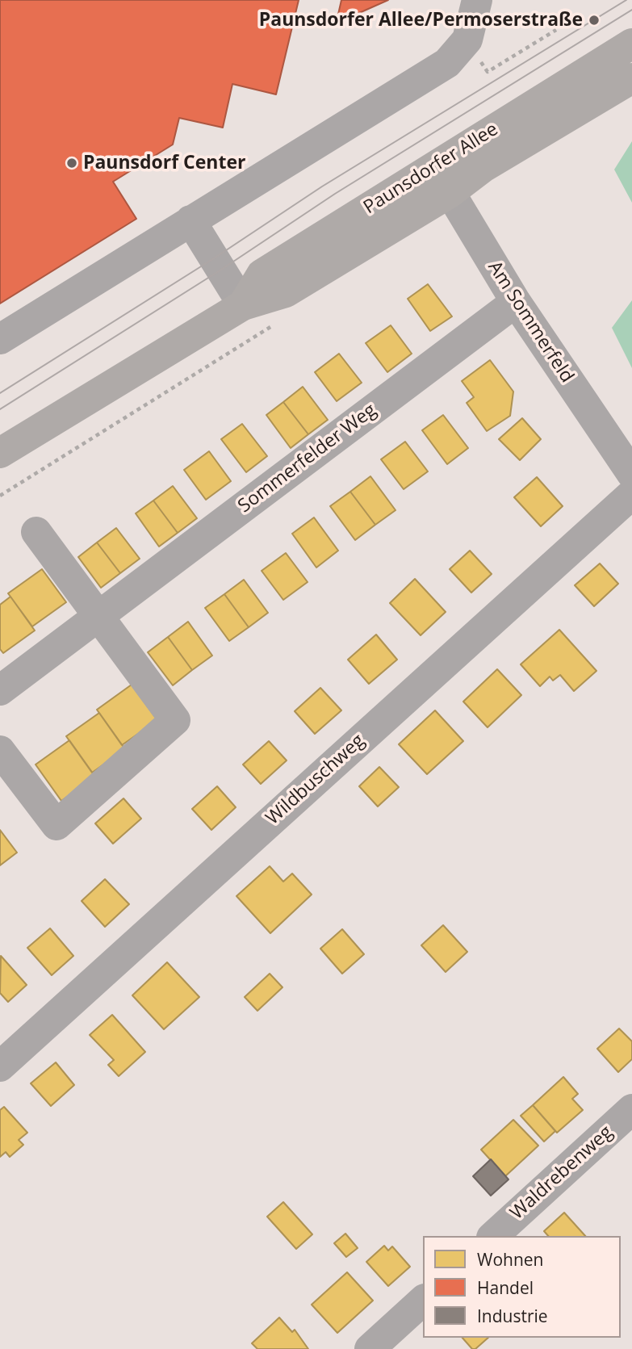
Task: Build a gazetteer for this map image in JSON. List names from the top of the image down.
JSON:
{
  "streets": {
    "main road": ["Paunsdorfer Allee"],
    "street": [
      "Am Sommerfeld",
      "Sommerfelder Weg",
      "Wildbuschweg",
      "Waldrebenweg"
    ]
  },
  "crossings": [
    ["Paunsdorfer Allee", "Am Sommerfeld"],
    ["Am Sommerfeld", "Sommerfelder Weg"]
  ],
  "places": ["Paunsdorfer Allee/Permoserstraße", "Paunsdorf Center"],
  "legend": ["Wohnen", "Handel", "Industrie"]
}
